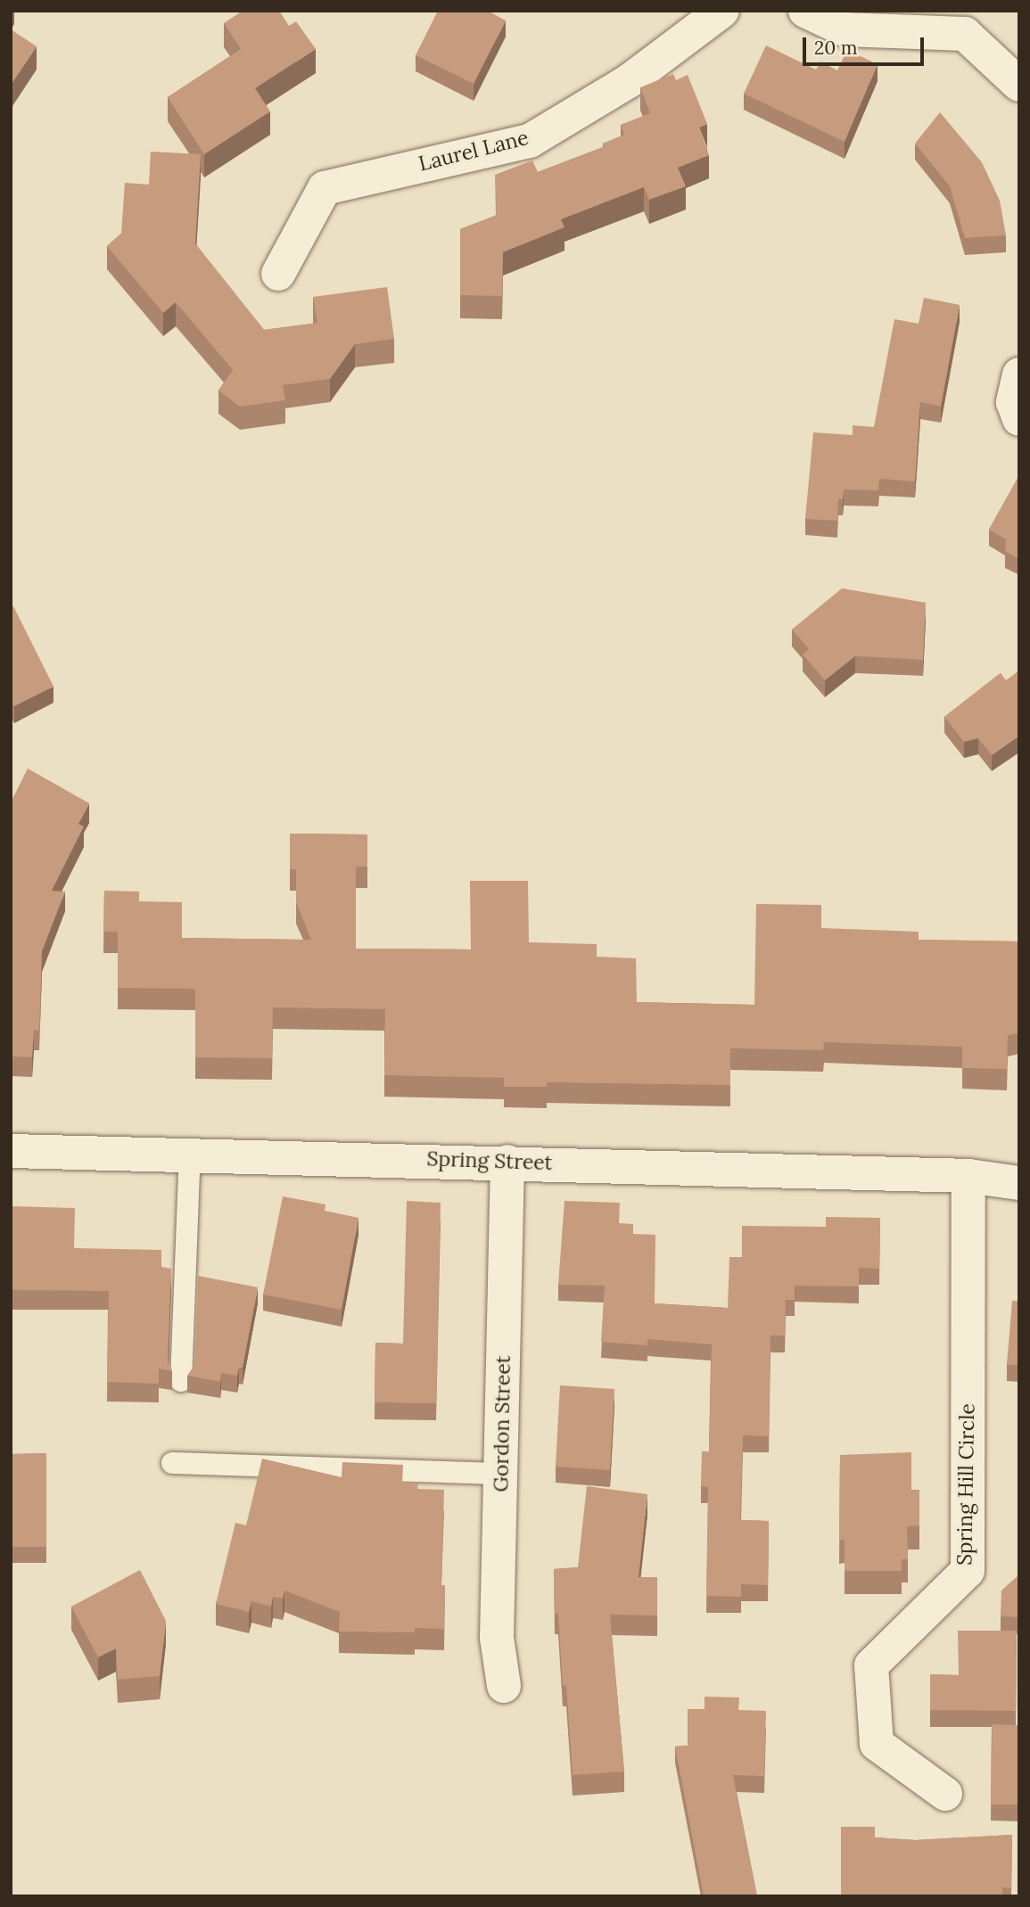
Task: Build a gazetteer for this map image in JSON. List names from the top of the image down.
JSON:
{
  "streets": {
    "street": [
      "Laurel Lane",
      "Spring Street",
      "Gordon Street",
      "Spring Hill Circle"
    ]
  },
  "crossings": [
    ["Spring Street", "Gordon Street"],
    ["Spring Street", "Spring Hill Circle"]
  ],
  "scale_bar": "20 m"
}
